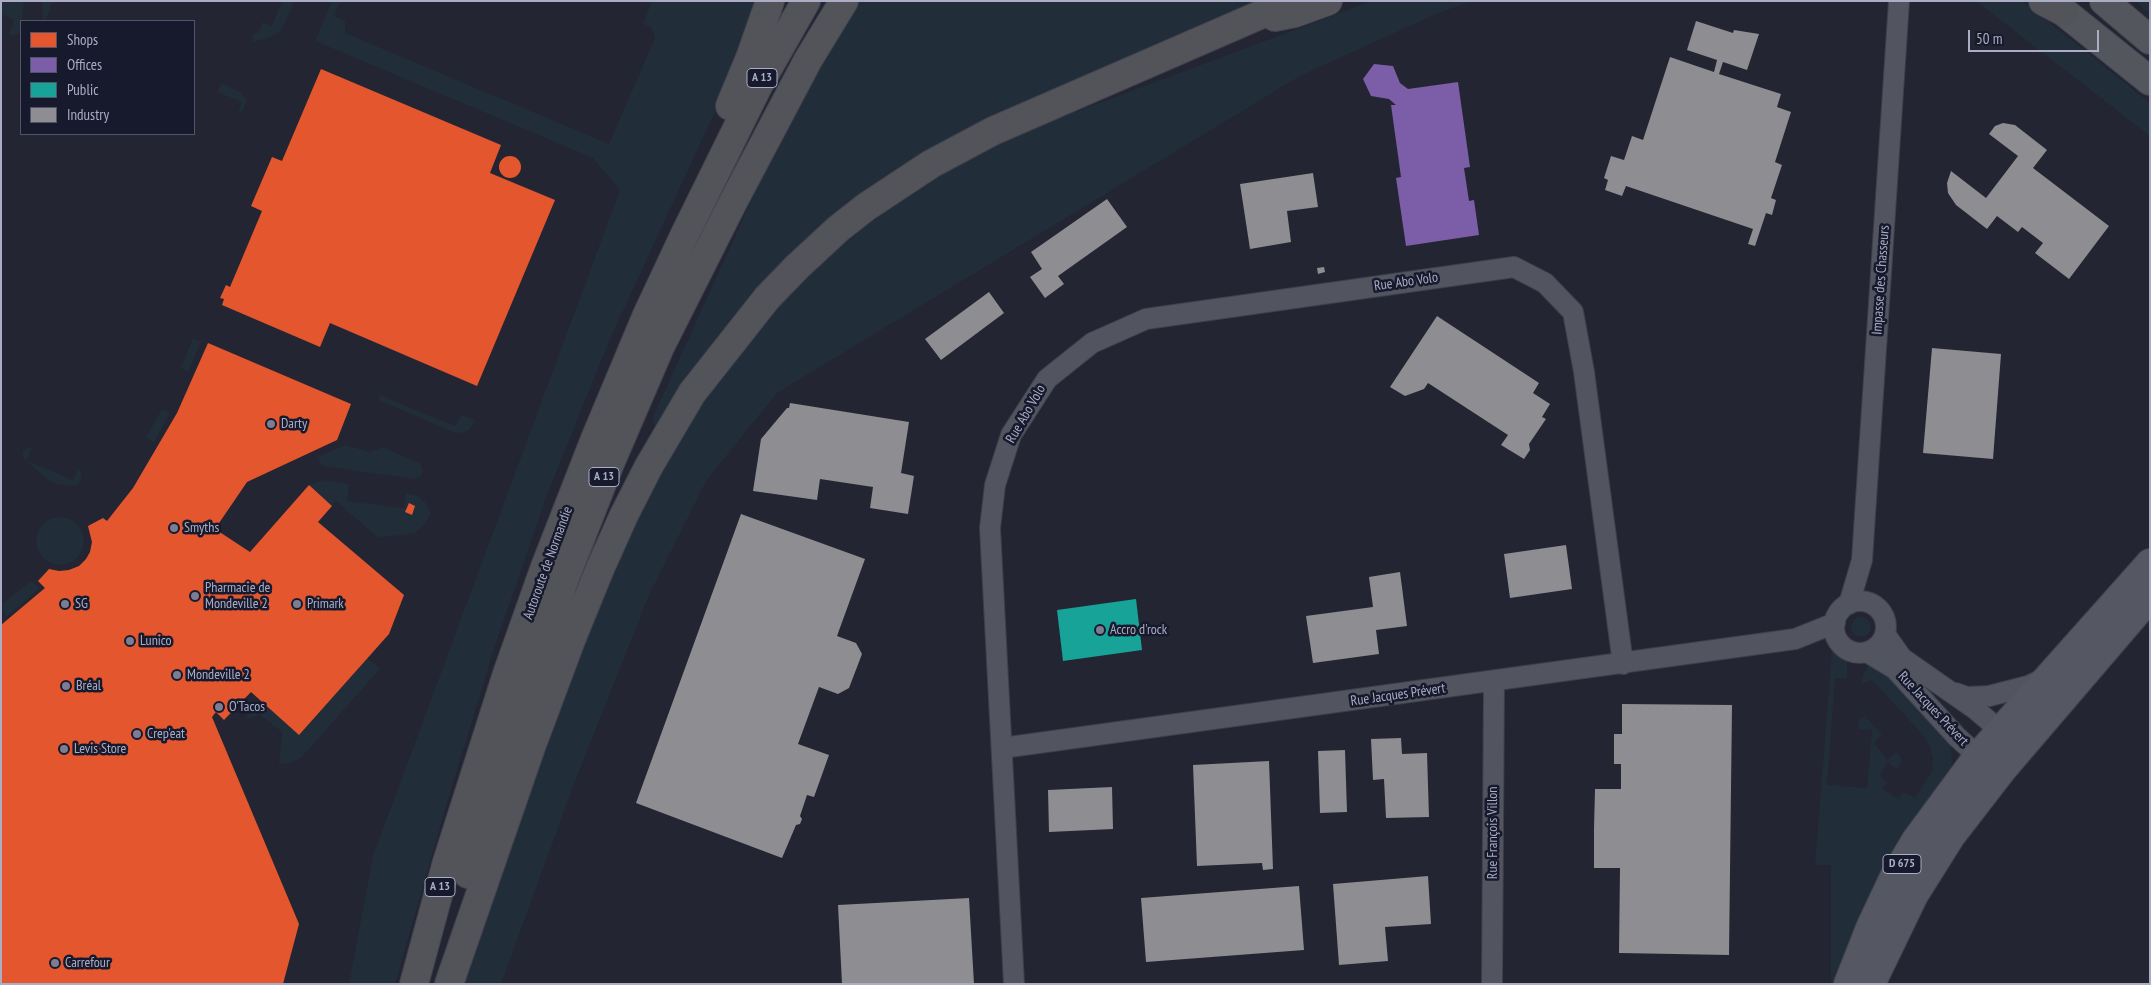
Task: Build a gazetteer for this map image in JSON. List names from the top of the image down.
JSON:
{
  "streets": {
    "highway": ["A 13", "Autoroute de Normandie"],
    "main road": ["D 675"],
    "street": [
      "Impasse des Chasseurs",
      "Rue Abo Volo",
      "Rue Jacques Prévert",
      "Rue François Villon"
    ]
  },
  "crossings": [
    ["A 13", "Autoroute de Normandie"],
    ["Impasse des Chasseurs", "Rue Jacques Prévert"],
    ["Rue Abo Volo", "Rue Jacques Prévert"],
    ["Rue Jacques Prévert", "Rue François Villon"],
    ["Rue Jacques Prévert", "D 675"]
  ],
  "places": [
    "Darty",
    "Smyths",
    "Pharmacie de Mondeville 2",
    "SG",
    "Primark",
    "Accro d'rock",
    "Lunico",
    "Mondeville 2",
    "Bréal",
    "O'Tacos",
    "Crep'eat",
    "Levis Store",
    "Carrefour"
  ],
  "legend": [
    "Shops",
    "Offices",
    "Public",
    "Industry"
  ],
  "scale_bar": "50 m"
}
